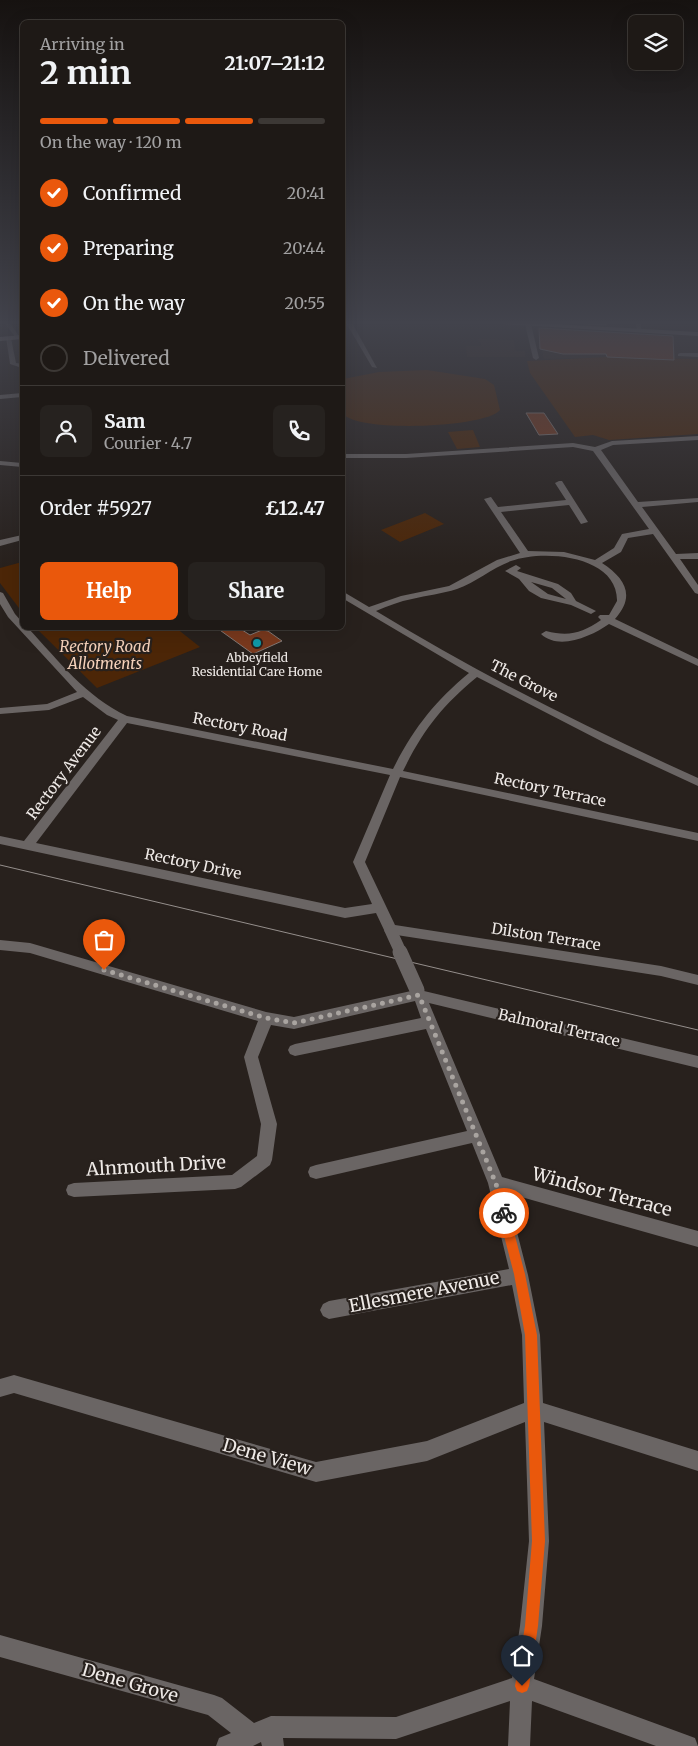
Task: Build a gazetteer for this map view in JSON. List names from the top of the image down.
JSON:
{
  "streets": {
    "street": [
      "The Grove",
      "Rectory Road",
      "Rectory Avenue",
      "Rectory Terrace",
      "Rectory Drive",
      "Dilston Terrace",
      "Balmoral Terrace",
      "Alnmouth Drive",
      "Windsor Terrace",
      "Ellesmere Avenue",
      "Dene View",
      "Dene Grove"
    ]
  },
  "crossings": [
    ["Rectory Road", "Rectory Avenue"],
    ["Rectory Road", "Rectory Terrace"],
    ["Rectory Avenue", "Rectory Drive"]
  ],
  "parks": ["Rectory Road Allotments"],
  "places": ["Abbeyfield Residential Care Home"],
  "page": {
    "heading": ["2 min", "Arriving in", "21:07–21:12"],
    "panel": [
      "Sam",
      "Courier · 4.7",
      "Order #5927",
      "£12.47"
    ],
    "bar": "On the way · 120 m",
    "list": [
      ["Confirmed", "20:41"],
      ["Preparing", "20:44"],
      ["On the way", "20:55"],
      "Delivered"
    ],
    "buttons": ["Help", "Share"]
  }
}
